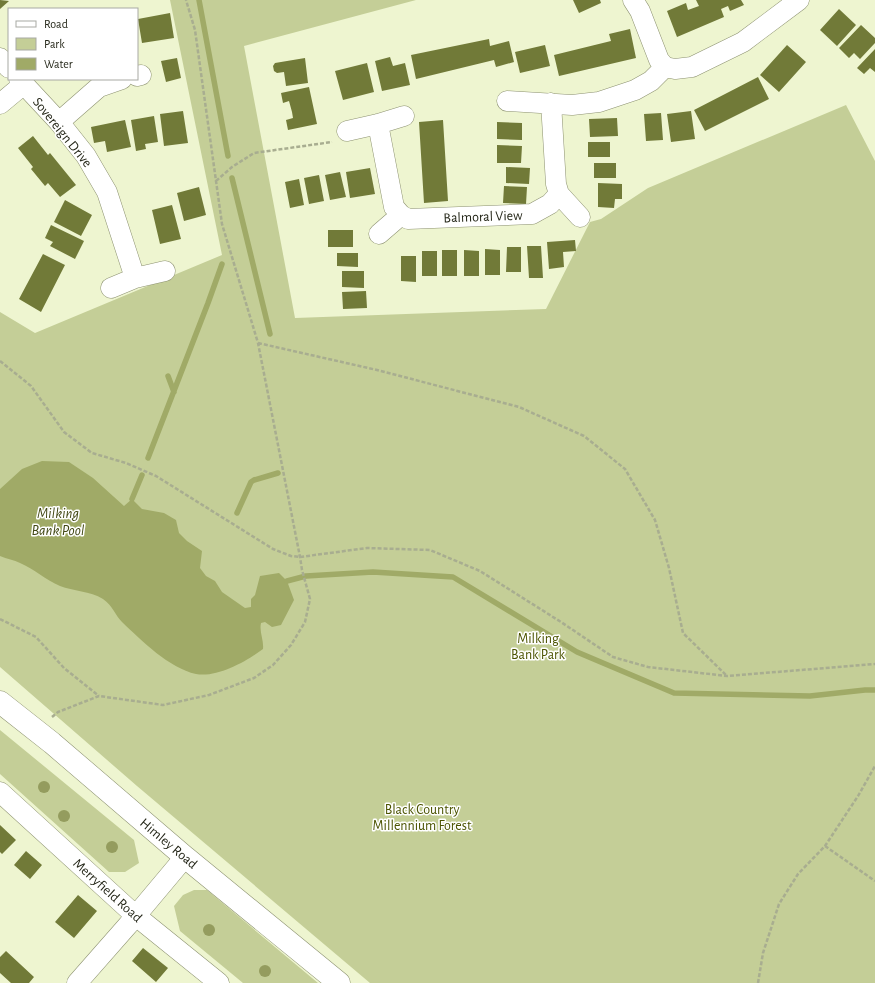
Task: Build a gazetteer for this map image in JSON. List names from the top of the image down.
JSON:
{
  "streets": {
    "main road": ["Himley Road"],
    "street": ["Sovereign Drive", "Balmoral View", "Merryfield Road"]
  },
  "water": ["Milking Bank Pool"],
  "parks": ["Milking Bank Park", "Black Country Millennium Forest"],
  "legend": ["Road", "Park", "Water"]
}
